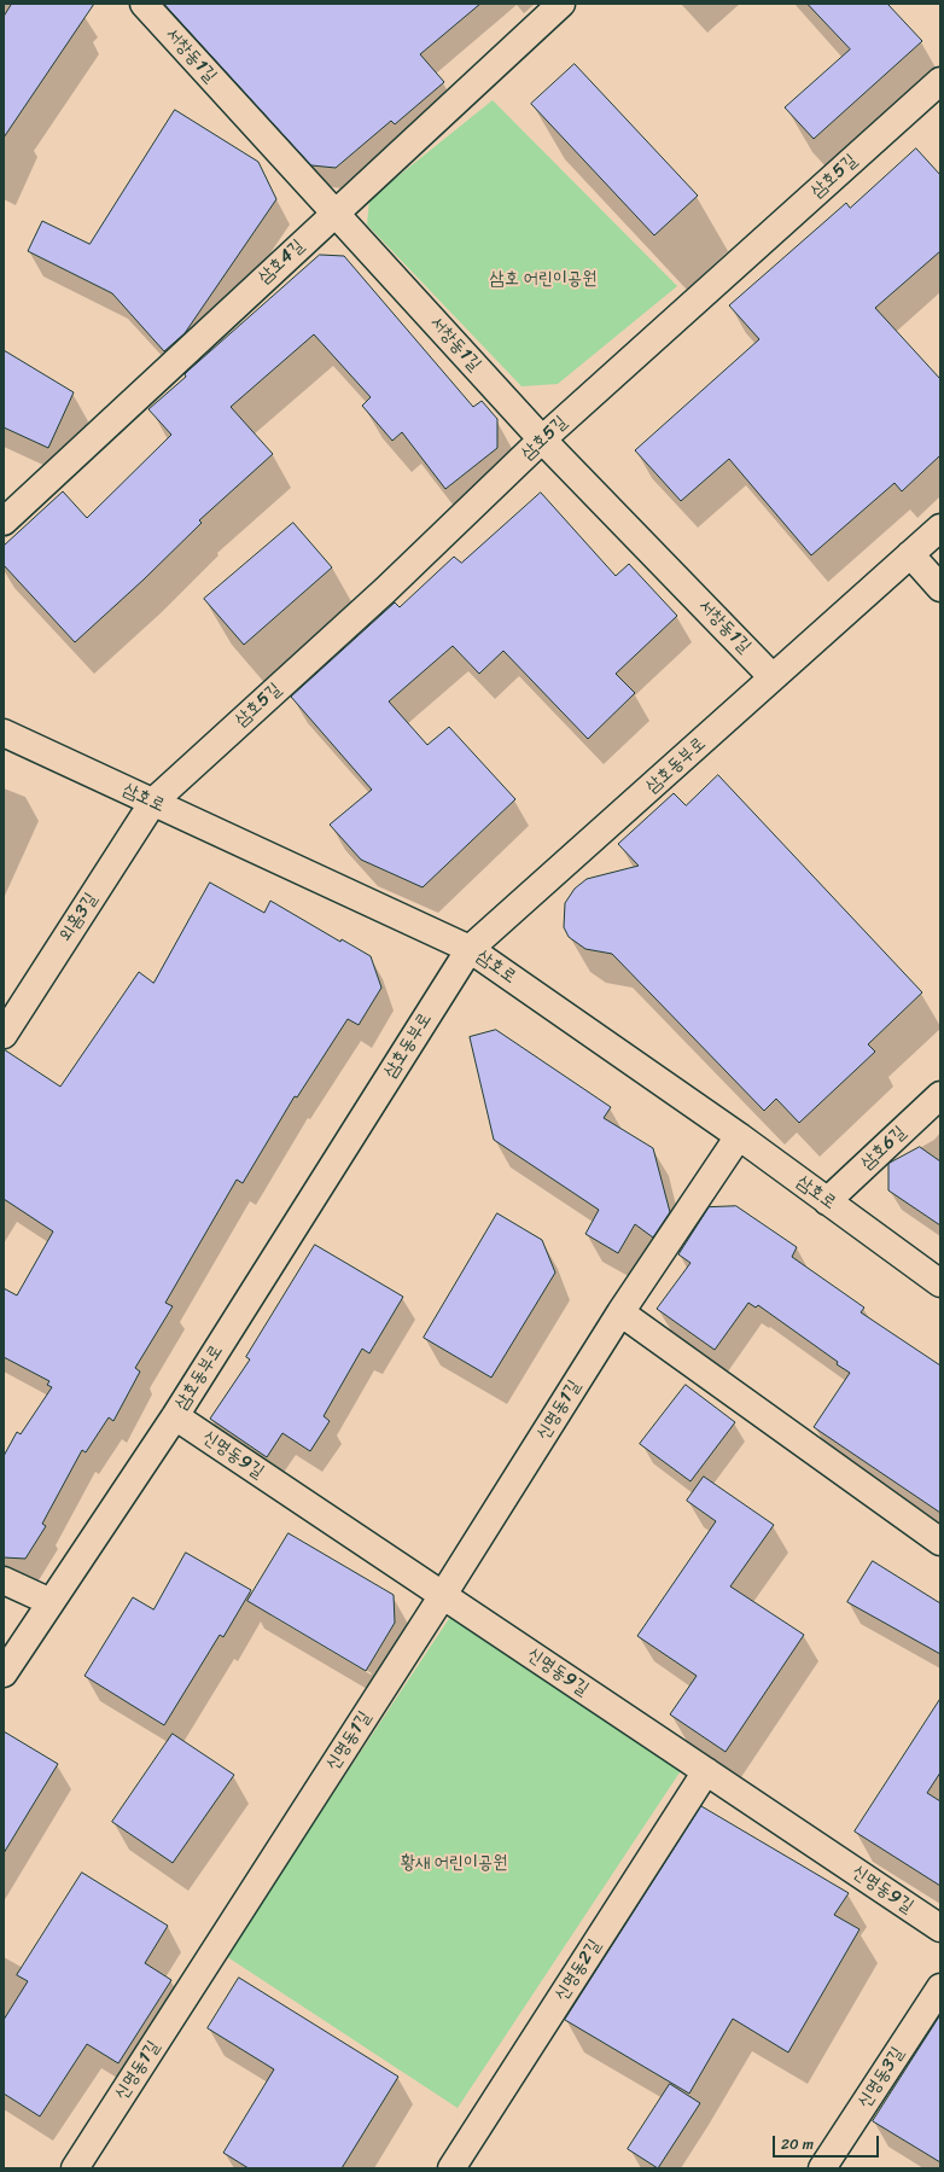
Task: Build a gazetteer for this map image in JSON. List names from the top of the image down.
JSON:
{
  "streets": {
    "street": [
      "서창동1길",
      "삼호5길",
      "삼호4길",
      "삼호동부로",
      "삼호로",
      "외홈3길",
      "삼호6길",
      "신명동1길",
      "신명동9길",
      "신명동2길",
      "신명동3길"
    ]
  },
  "crossings": [
    ["서창동1길", "삼호5길"],
    ["서창동1길", "삼호4길"],
    ["서창동1길", "삼호동부로"],
    ["삼호5길", "삼호로"],
    ["삼호5길", "외홈3길"],
    ["삼호동부로", "삼호로"],
    ["삼호동부로", "신명동9길"],
    ["삼호로", "외홈3길"],
    ["삼호로", "삼호6길"],
    ["삼호로", "신명동1길"],
    ["신명동1길", "신명동9길"],
    ["신명동9길", "신명동2길"]
  ],
  "parks": ["삼호 어린이공원", "황새 어린이공원"],
  "scale_bar": "20 m"
}
